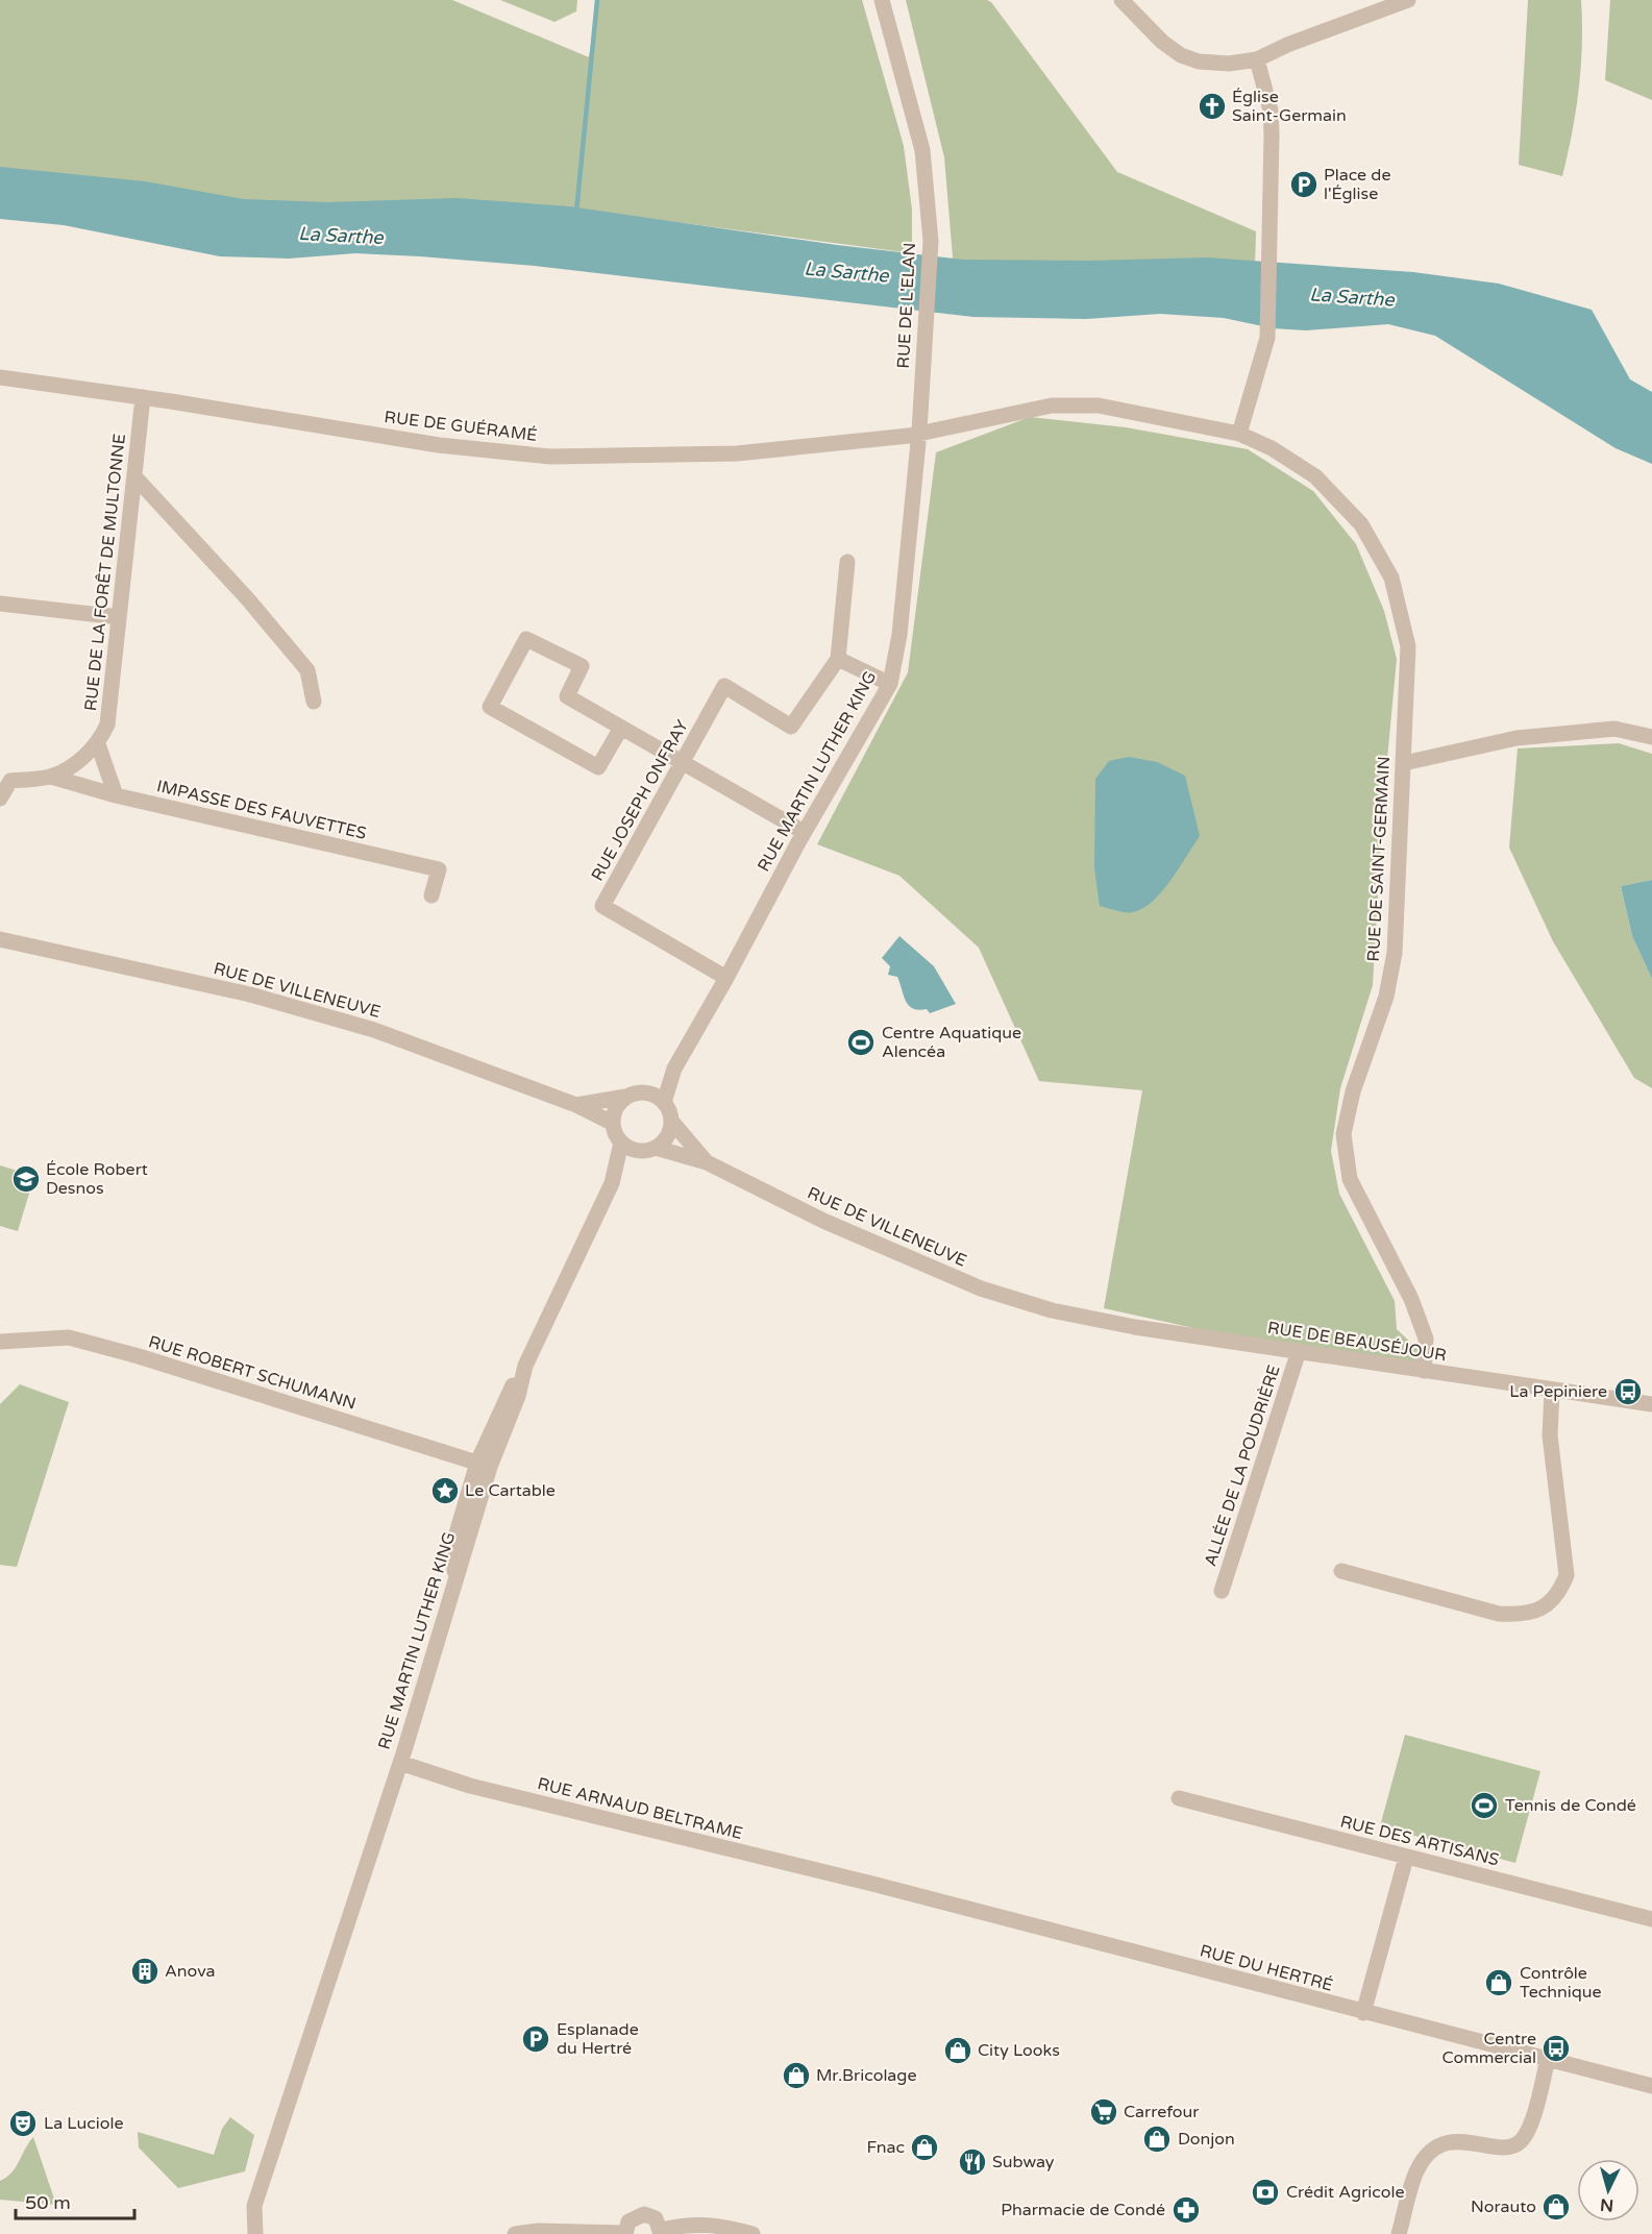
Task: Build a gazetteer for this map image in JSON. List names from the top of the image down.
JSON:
{
  "streets": {
    "street": [
      "RUE DE L'ELAN",
      "RUE DE GUÉRAMÉ",
      "RUE DE LA FORÊT DE MULTONNE",
      "RUE MARTIN LUTHER KING",
      "RUE JOSEPH ONFRAY",
      "IMPASSE DES FAUVETTES",
      "RUE DE SAINT-GERMAIN",
      "RUE DE VILLENEUVE",
      "RUE DE BEAUSÉJOUR",
      "RUE ROBERT SCHUMANN",
      "ALLÉE DE LA POUDRIÈRE",
      "RUE ARNAUD BELTRAME",
      "RUE DES ARTISANS",
      "RUE DU HERTRÉ"
    ]
  },
  "crossings": [
    ["RUE DE L'ELAN", "RUE DE GUÉRAMÉ"],
    ["RUE DE L'ELAN", "RUE MARTIN LUTHER KING"],
    ["RUE DE L'ELAN", "RUE DE SAINT-GERMAIN"],
    ["RUE DE GUÉRAMÉ", "RUE DE LA FORÊT DE MULTONNE"],
    ["RUE DE GUÉRAMÉ", "RUE MARTIN LUTHER KING"],
    ["RUE DE GUÉRAMÉ", "RUE DE SAINT-GERMAIN"],
    ["RUE MARTIN LUTHER KING", "RUE JOSEPH ONFRAY"],
    ["RUE MARTIN LUTHER KING", "RUE DE SAINT-GERMAIN"],
    ["RUE MARTIN LUTHER KING", "RUE DE VILLENEUVE"],
    ["RUE MARTIN LUTHER KING", "RUE ROBERT SCHUMANN"],
    ["RUE MARTIN LUTHER KING", "RUE ARNAUD BELTRAME"],
    ["RUE DE SAINT-GERMAIN", "RUE DE BEAUSÉJOUR"],
    ["RUE DE VILLENEUVE", "RUE DE BEAUSÉJOUR"],
    ["RUE DE BEAUSÉJOUR", "ALLÉE DE LA POUDRIÈRE"],
    ["RUE ARNAUD BELTRAME", "RUE DU HERTRÉ"]
  ],
  "water": ["La Sarthe"],
  "places": {
    "church": ["Église Saint-Germain"],
    "parking": ["Place de l'Église", "Esplanade du Hertré"],
    "sports": ["Centre Aquatique Alencéa", "Tennis de Condé"],
    "school or university": ["École Robert Desnos"],
    "bus stop": ["La Pepiniere", "Centre Commercial"],
    "place": ["Le Cartable"],
    "building": ["Anova"],
    "shop": [
      "Contrôle Technique",
      "City Looks",
      "Mr.Bricolage",
      "Donjon",
      "Fnac",
      "Norauto"
    ],
    "supermarket": ["Carrefour"],
    "theatre": ["La Luciole"],
    "restaurant": ["Subway"],
    "bank": ["Crédit Agricole"],
    "pharmacy": ["Pharmacie de Condé"]
  },
  "scale_bar": "50 m",
  "north": "bottom"
}
